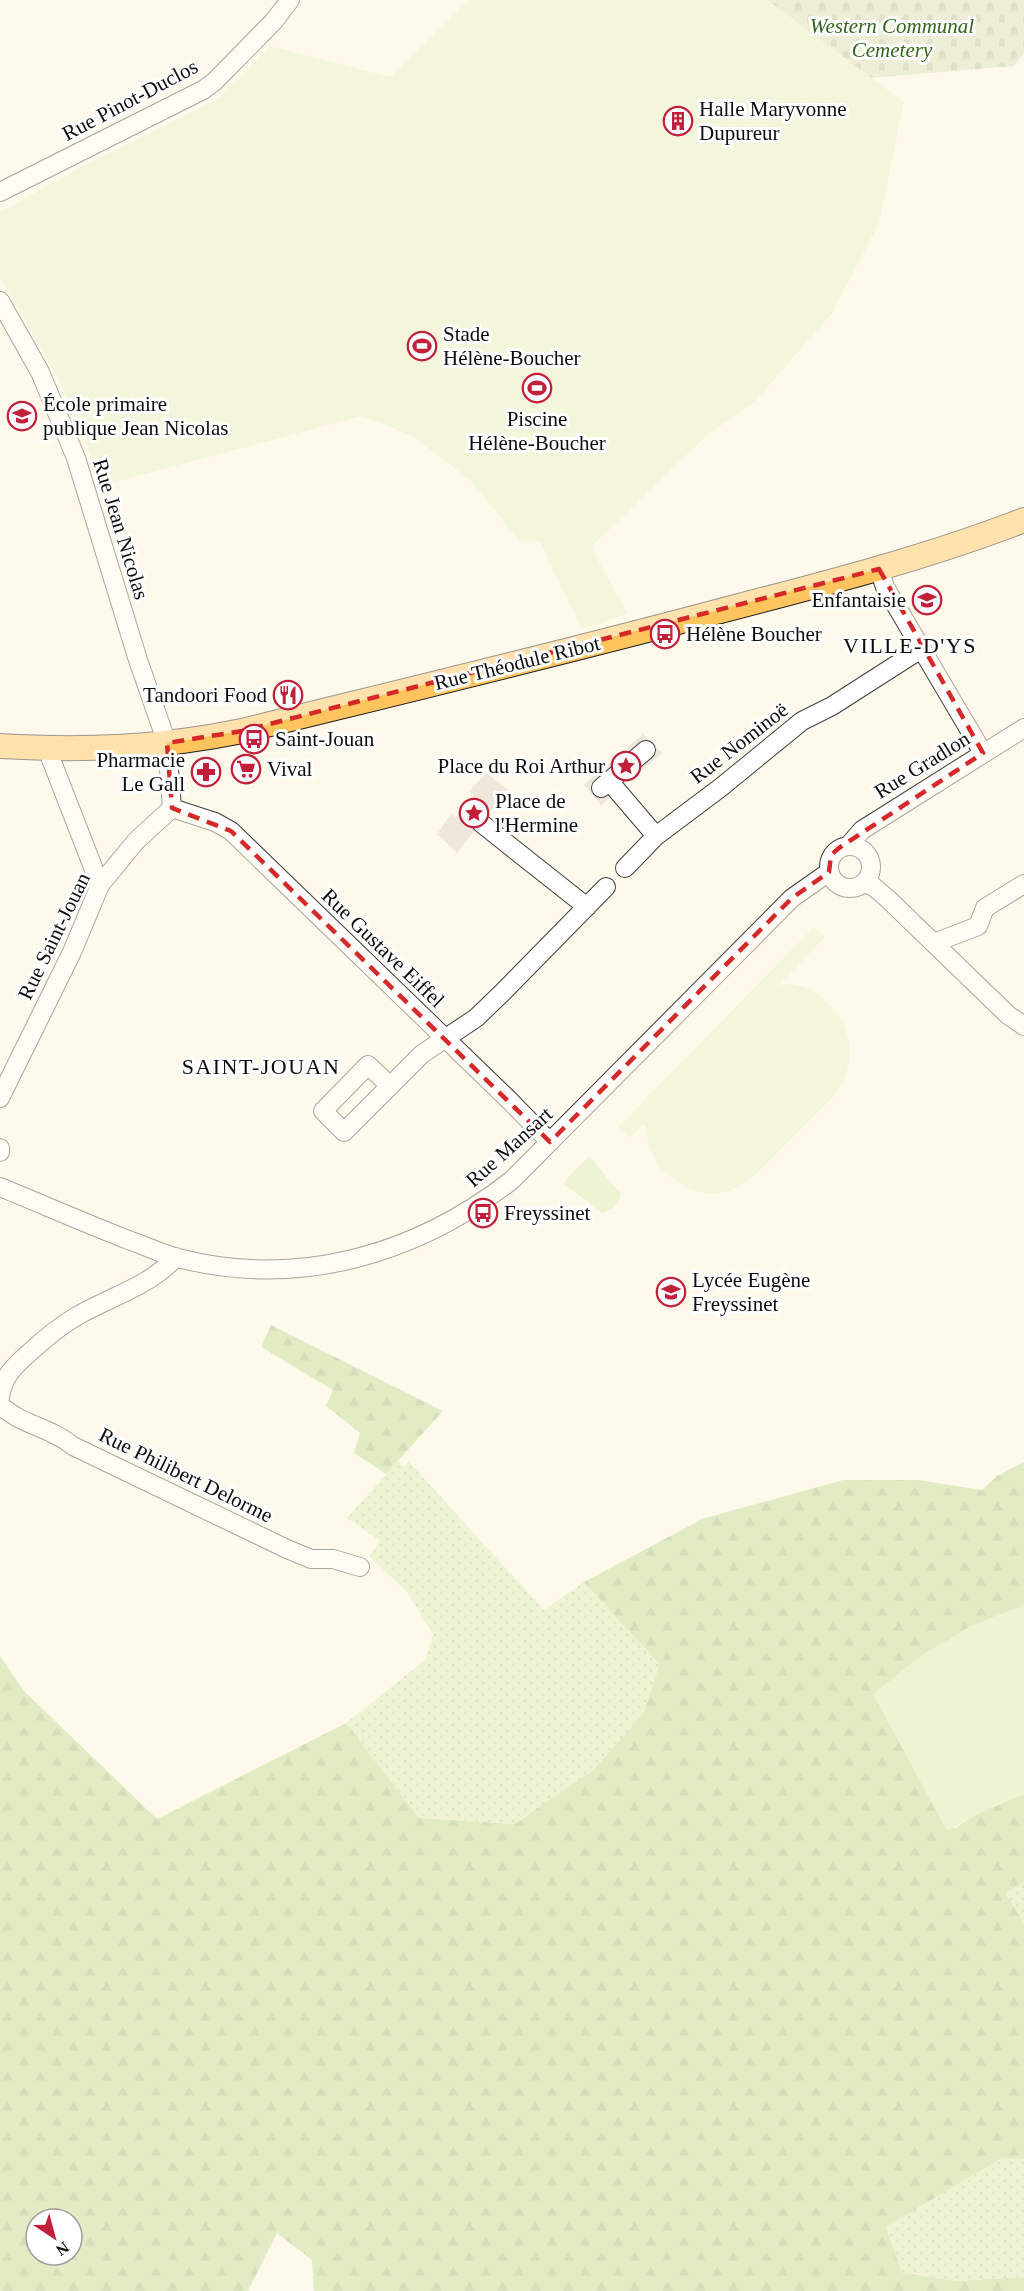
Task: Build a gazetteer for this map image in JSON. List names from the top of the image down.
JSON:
{
  "streets": {
    "main road": ["Rue Théodule Ribot"],
    "street": [
      "Rue Pinot-Duclos",
      "Rue Jean Nicolas",
      "Rue Nominoë",
      "Rue Gradlon",
      "Rue Saint-Jouan",
      "Rue Gustave Eiffel",
      "Rue Mansart",
      "Rue Philibert Delorme"
    ]
  },
  "crossings": [
    ["Rue Jean Nicolas", "Rue Théodule Ribot"],
    ["Rue Gradlon", "Rue Mansart"],
    ["Rue Saint-Jouan", "Rue Gustave Eiffel"],
    ["Rue Gustave Eiffel", "Rue Mansart"]
  ],
  "districts": ["VILLE-D'YS", "SAINT-JOUAN"],
  "parks": ["Western Communal Cemetery"],
  "places": {
    "building": ["Halle Maryvonne Dupureur"],
    "sports": ["Stade Hélène-Boucher", "Piscine Hélène-Boucher"],
    "school or university": ["École primaire publique Jean Nicolas", "Enfantaisie", "Lycée Eugène Freyssinet"],
    "bus stop": ["Hélène Boucher", "Saint-Jouan", "Freyssinet"],
    "restaurant": ["Tandoori Food"],
    "place": ["Place du Roi Arthur", "Place de l'Hermine"],
    "supermarket": ["Vival"],
    "pharmacy": ["Pharmacie Le Gall"]
  },
  "north": "bottom right"
}
